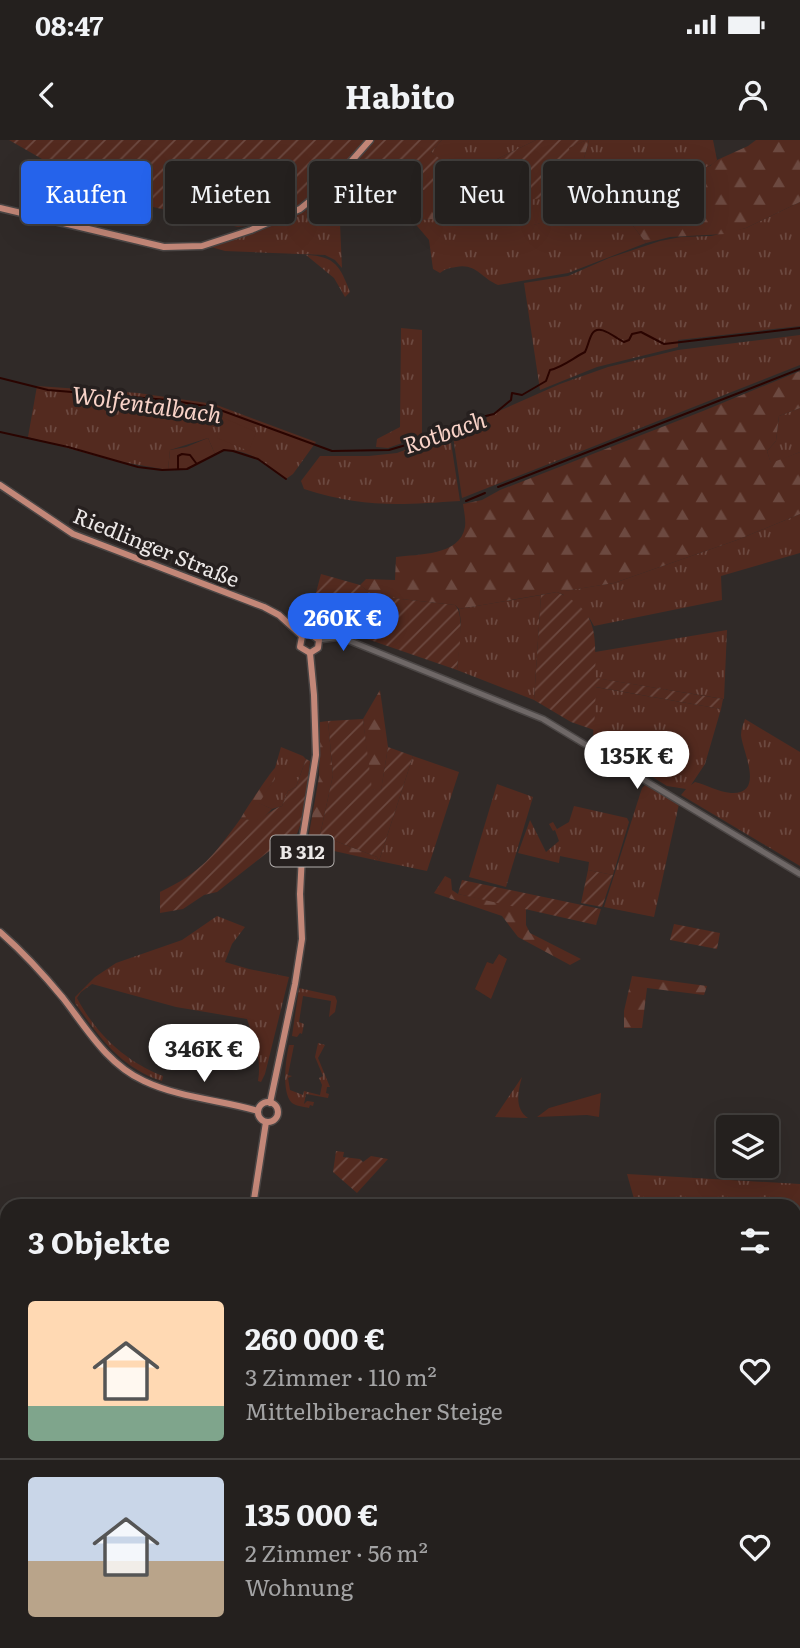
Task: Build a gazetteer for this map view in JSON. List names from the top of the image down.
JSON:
{
  "streets": {
    "main road": ["Riedlinger Straße", "B 312"]
  },
  "crossings": [
    ["Riedlinger Straße", "B 312"]
  ],
  "water": ["Wolfentalbach", "Rotbach"],
  "page": {
    "status": "08:47",
    "header": "Habito",
    "chip": [
      "Kaufen",
      "Mieten",
      "Filter",
      "Neu",
      "Wohnung"
    ],
    "price": ["260K €", "135K €", "346K €"],
    "heading": "3 Objekte",
    "list": [
      {
        "name": "260 000 €",
        "note": "3 Zimmer · 110 m² · Mittelbiberacher Steige"
      },
      {
        "name": "135 000 €",
        "note": "2 Zimmer · 56 m² · Wohnung"
      }
    ]
  }
}
